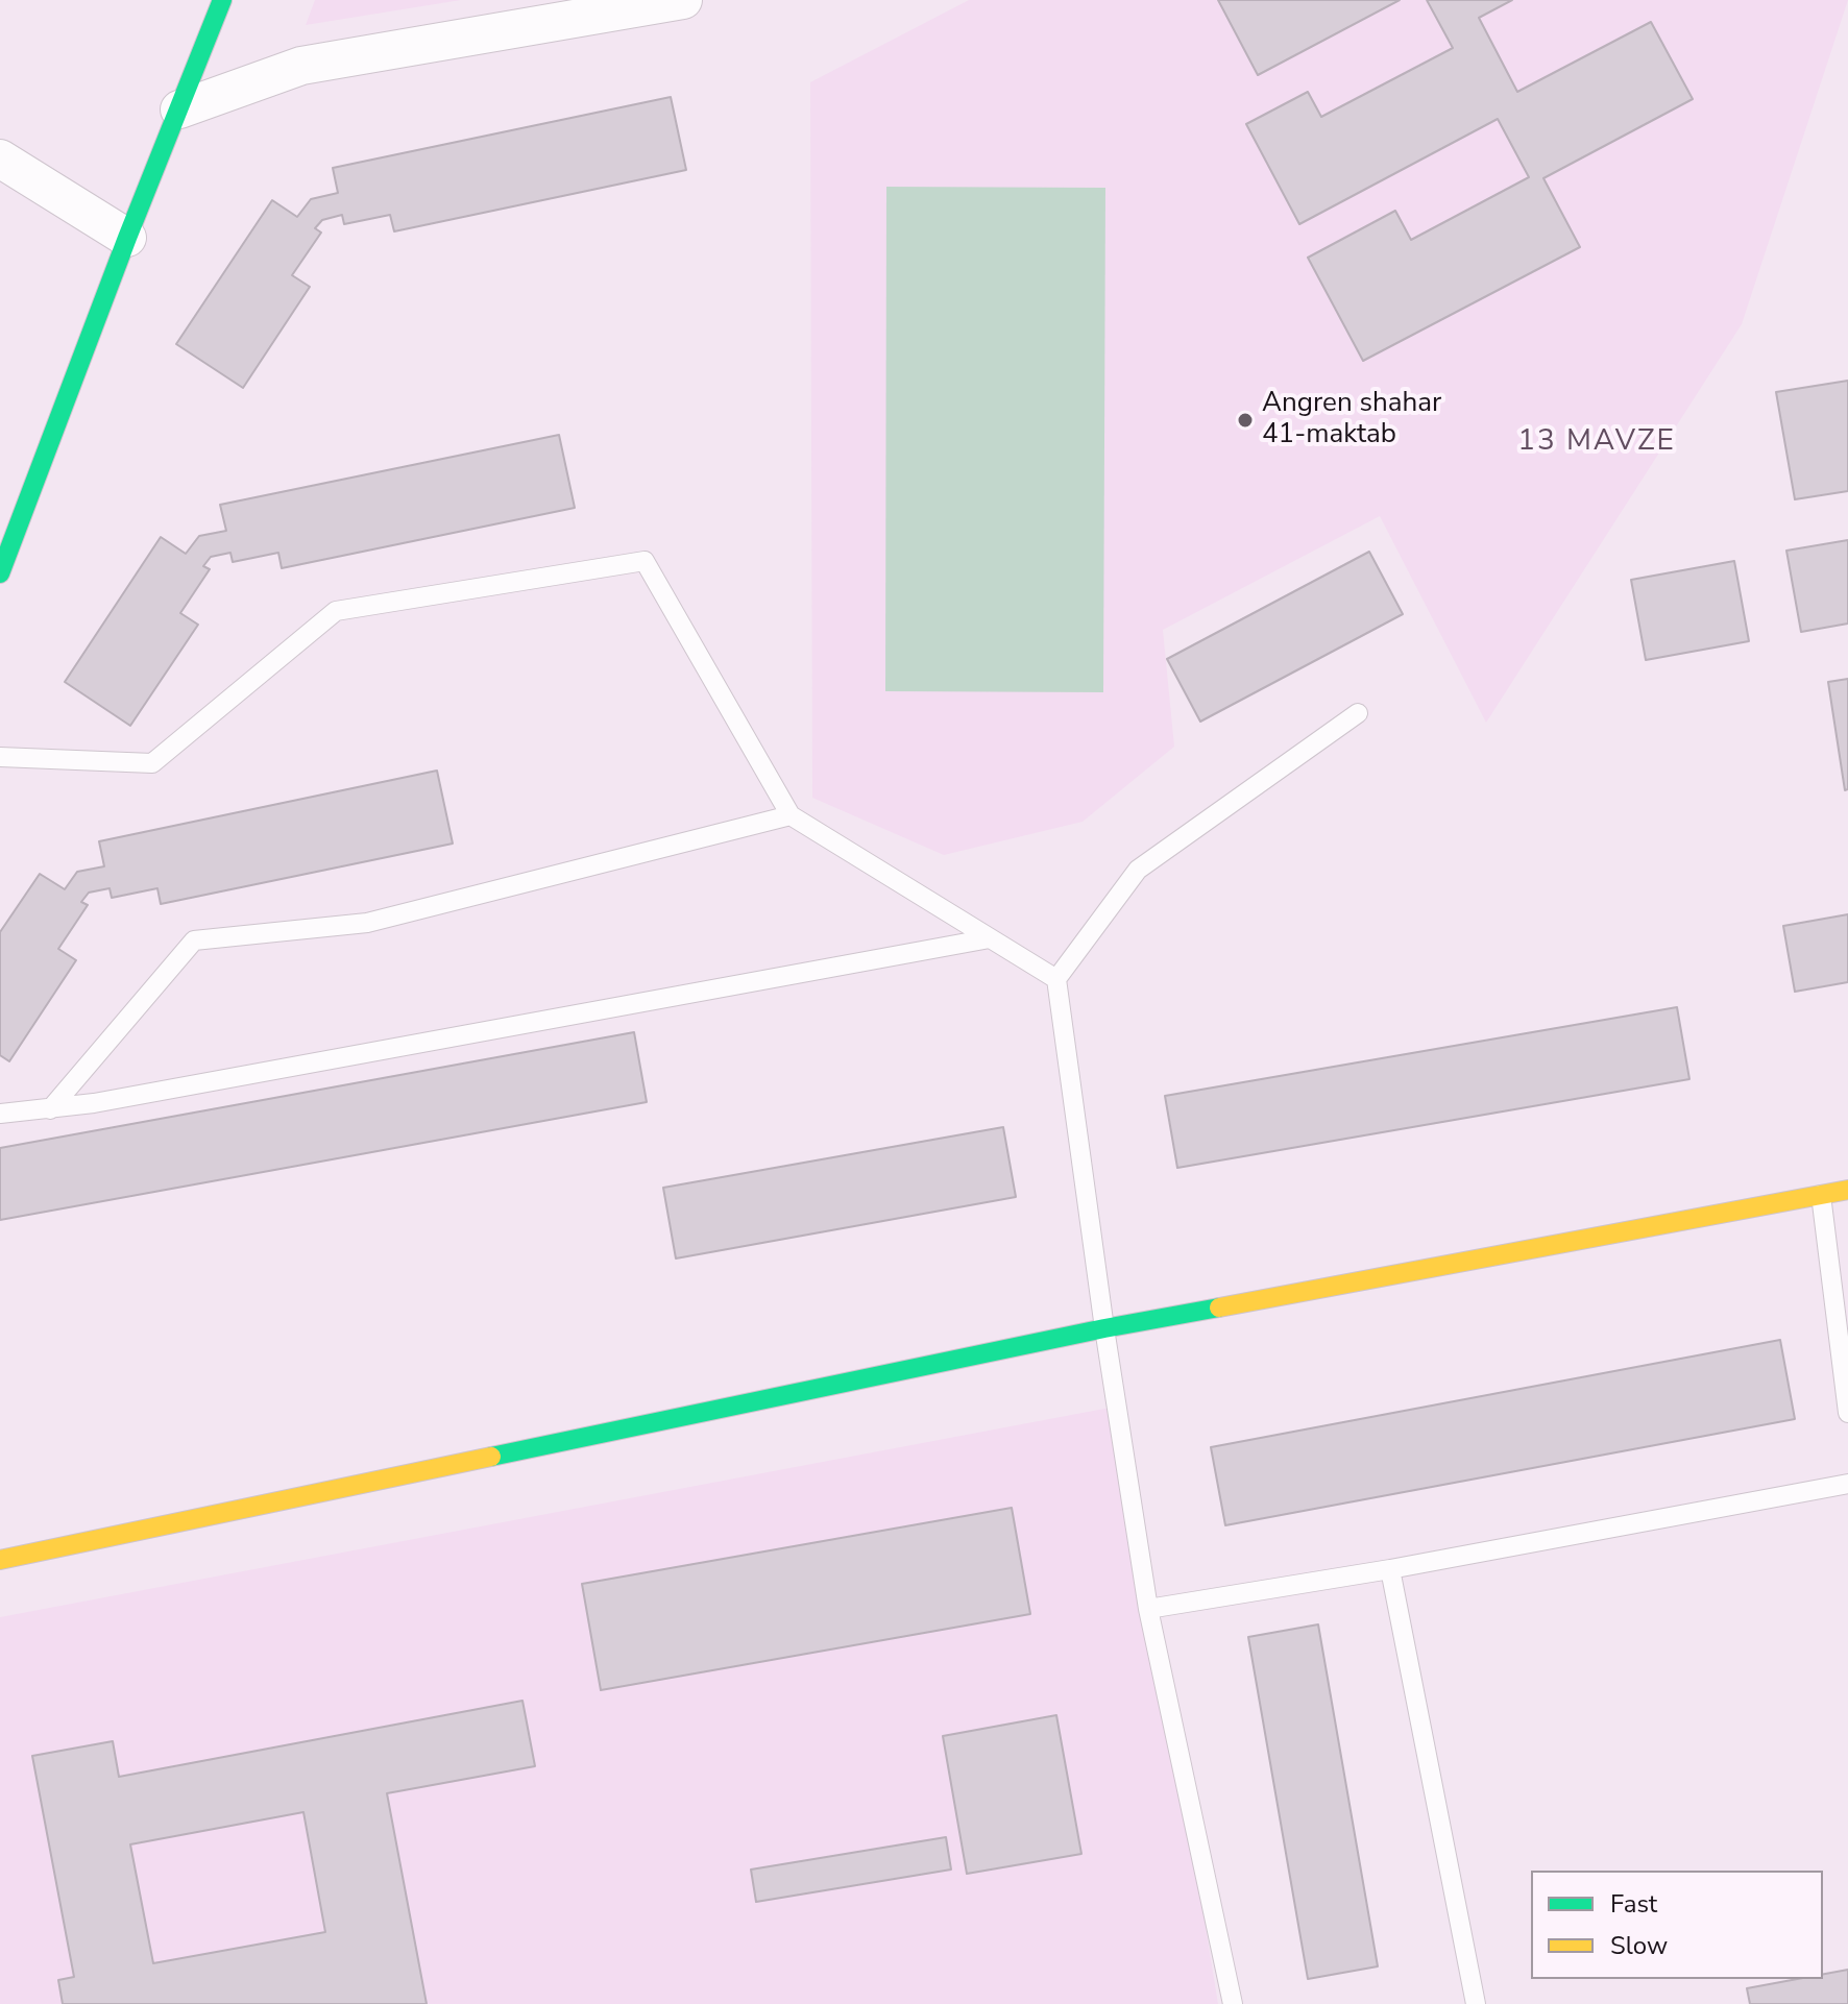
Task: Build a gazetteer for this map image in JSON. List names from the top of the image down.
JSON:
{
  "districts": ["13 MAVZE"],
  "places": ["Angren shahar 41-maktab"],
  "legend": ["Fast", "Slow"]
}
